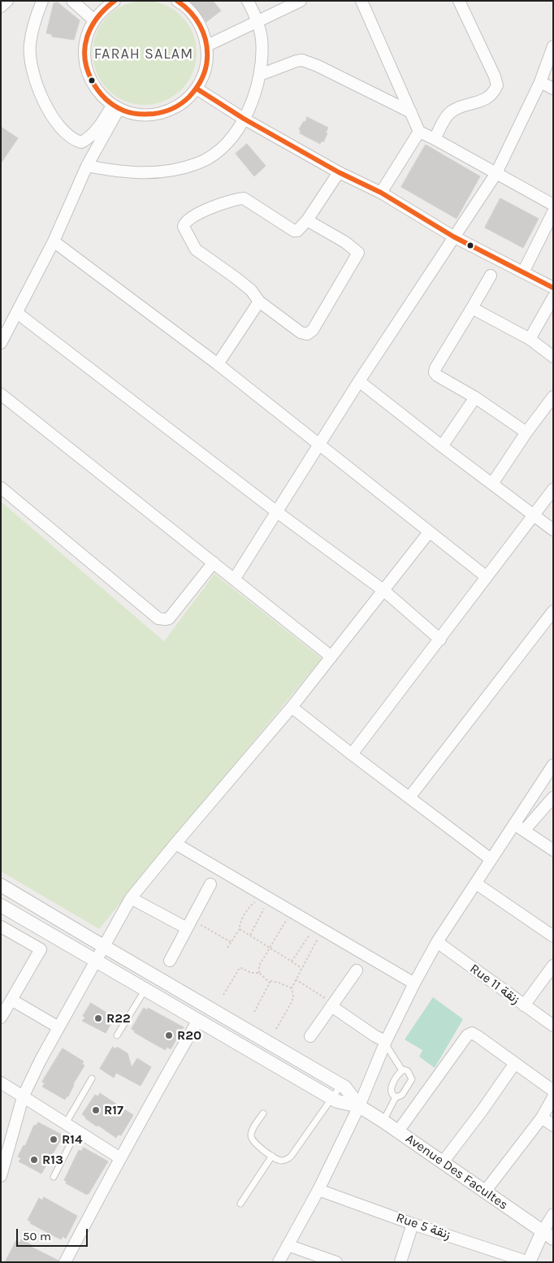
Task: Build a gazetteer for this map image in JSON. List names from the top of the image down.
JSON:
{
  "streets": {
    "street": ["Rue 11 زنقة", "Avenue Des Facultes", "Rue 5 زنقة"]
  },
  "districts": ["FARAH SALAM"],
  "places": [
    "R22",
    "R20",
    "R17",
    "R14",
    "R13"
  ],
  "scale_bar": "50 m"
}
